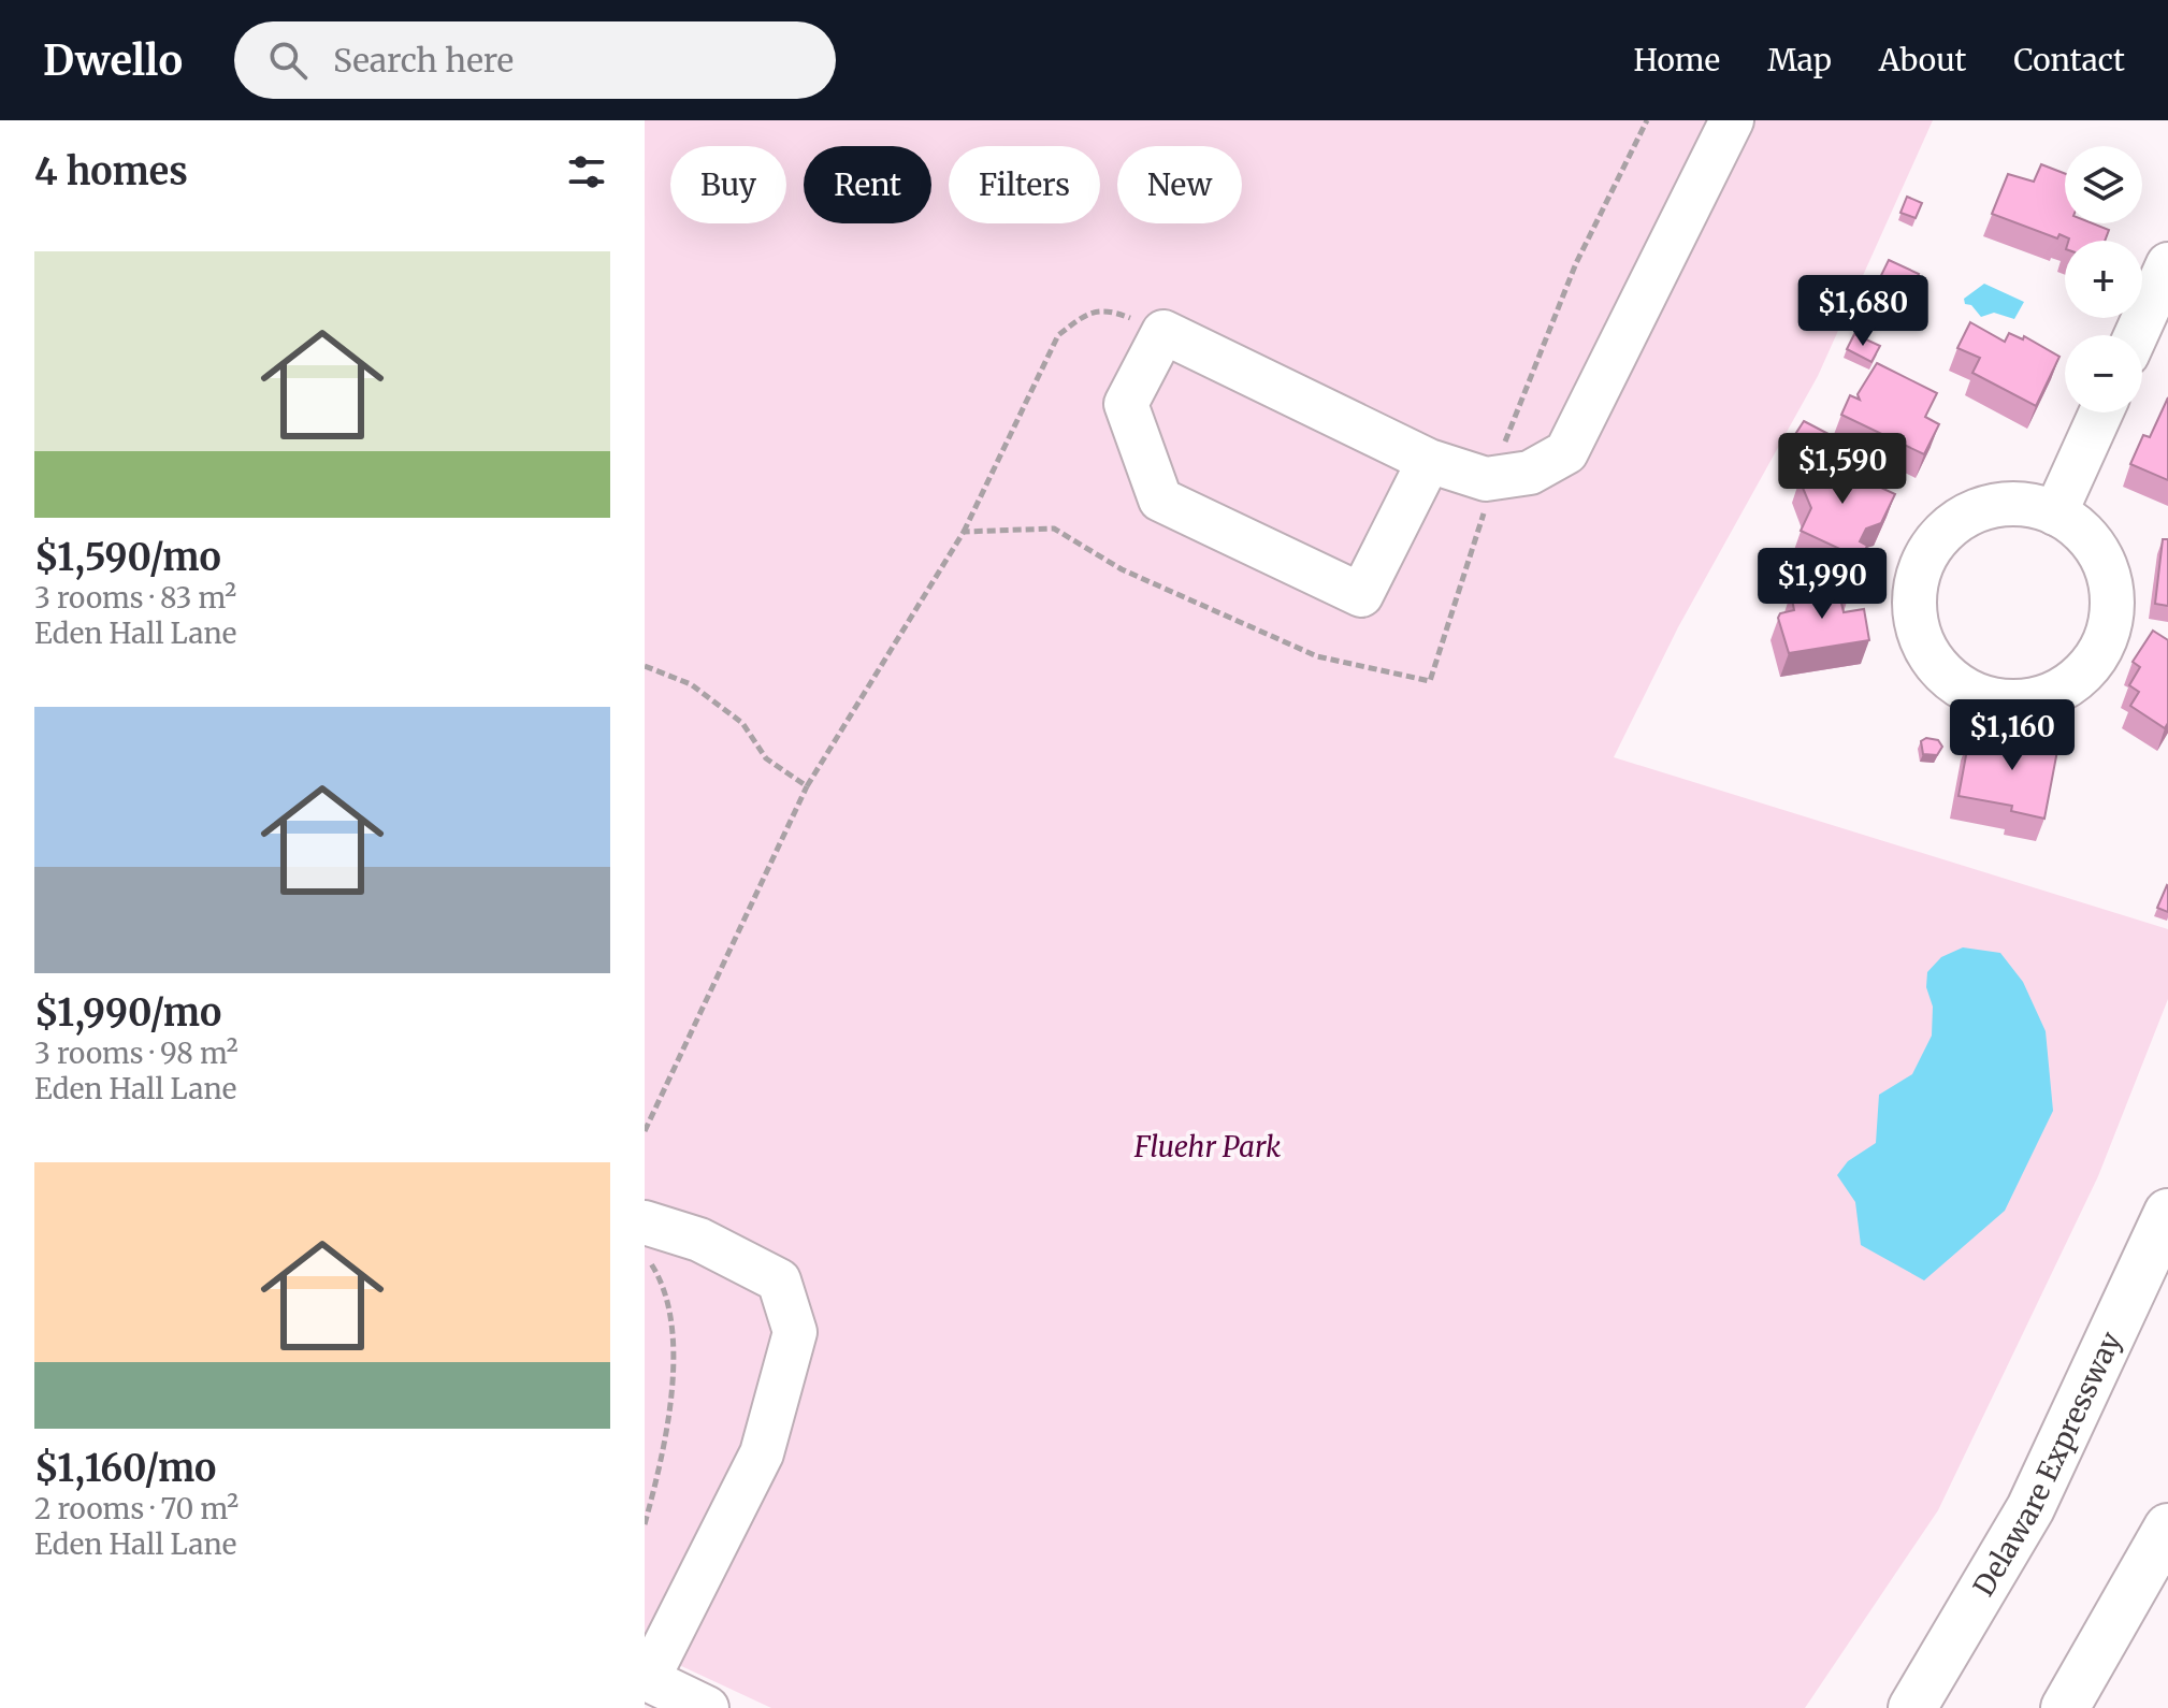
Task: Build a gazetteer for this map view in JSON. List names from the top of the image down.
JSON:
{
  "streets": {
    "highway": ["Delaware Expressway"]
  },
  "parks": ["Fluehr Park"],
  "page": {
    "header": "Dwello",
    "search": "Search here",
    "nav": [
      "Home",
      "Map",
      "About",
      "Contact"
    ],
    "heading": "4 homes",
    "map_buttons": ["+", "−"],
    "chip": [
      "Buy",
      "Rent",
      "Filters",
      "New"
    ],
    "list": [
      {
        "name": "$1,590/mo",
        "note": "3 rooms · 83 m² · Eden Hall Lane"
      },
      {
        "name": "$1,990/mo",
        "note": "3 rooms · 98 m² · Eden Hall Lane"
      },
      {
        "name": "$1,160/mo",
        "note": "2 rooms · 70 m² · Eden Hall Lane"
      }
    ],
    "price": [
      "$1,680",
      "$1,590",
      "$1,990",
      "$1,160"
    ]
  }
}
